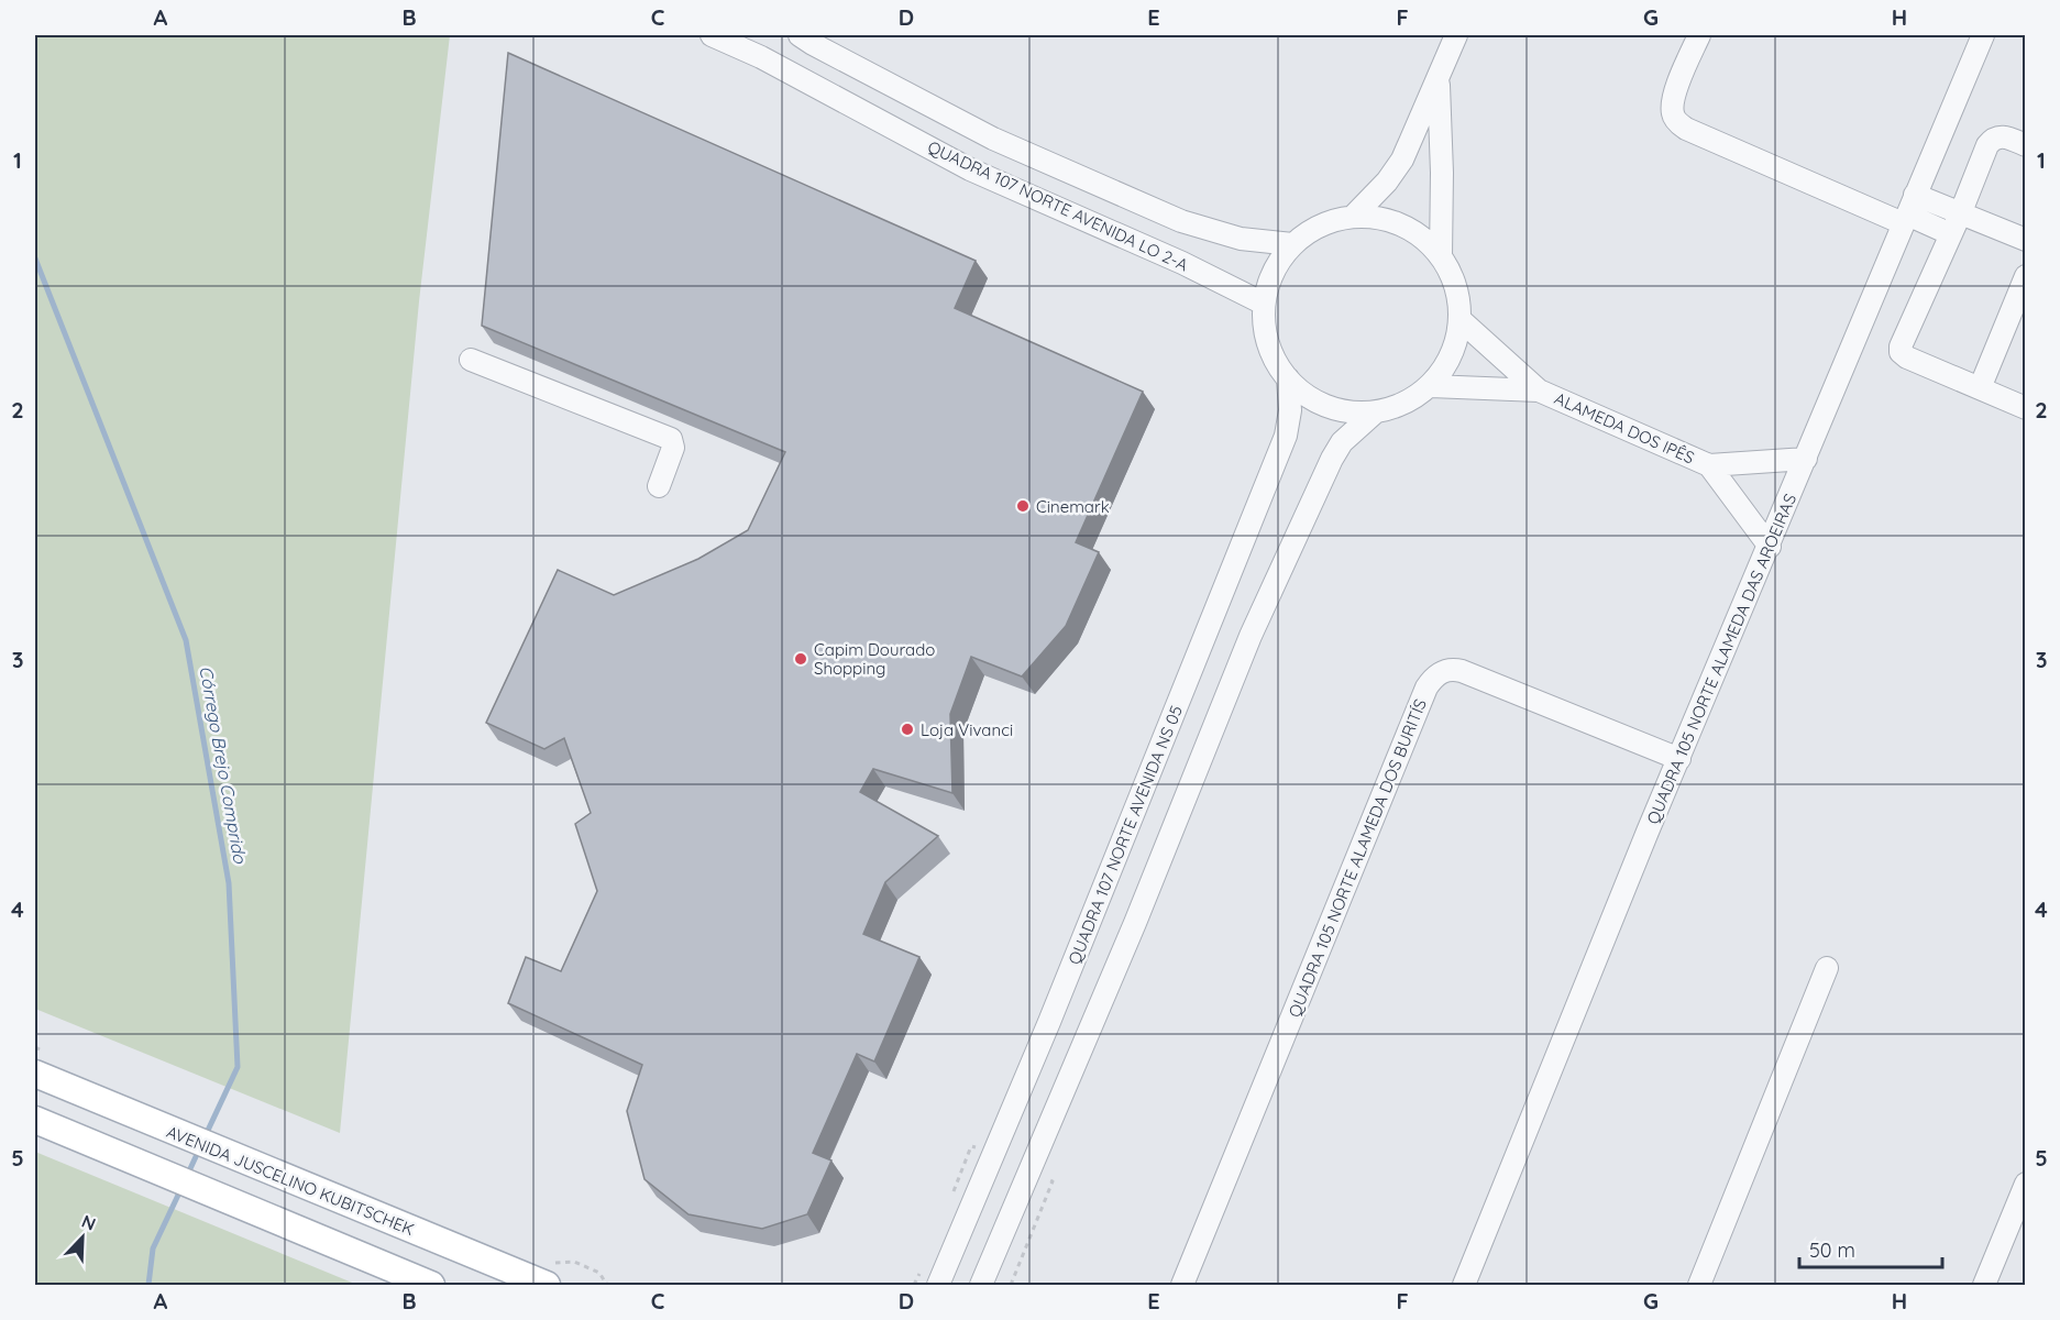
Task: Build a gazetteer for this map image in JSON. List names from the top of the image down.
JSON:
{
  "streets": {
    "main road": ["AVENIDA JUSCELINO KUBITSCHEK"],
    "street": [
      "QUADRA 107 NORTE AVENIDA LO 2-A",
      "ALAMEDA DOS IPÊS",
      "QUADRA 105 NORTE ALAMEDA DAS AROEIRAS",
      "QUADRA 107 NORTE AVENIDA NS 05",
      "QUADRA 105 NORTE ALAMEDA DOS BURITÍS"
    ]
  },
  "crossings": [
    ["QUADRA 107 NORTE AVENIDA LO 2-A", "ALAMEDA DOS IPÊS"],
    ["QUADRA 107 NORTE AVENIDA LO 2-A", "QUADRA 107 NORTE AVENIDA NS 05"],
    ["ALAMEDA DOS IPÊS", "QUADRA 105 NORTE ALAMEDA DAS AROEIRAS"],
    ["ALAMEDA DOS IPÊS", "QUADRA 107 NORTE AVENIDA NS 05"],
    ["QUADRA 105 NORTE ALAMEDA DAS AROEIRAS", "QUADRA 105 NORTE ALAMEDA DOS BURITÍS"]
  ],
  "water": ["Córrego Brejo Comprido"],
  "places": ["Cinemark", "Capim Dourado Shopping", "Loja Vivanci"],
  "scale_bar": "50 m",
  "north": "top right",
  "grid": {
    "columns": [
      "A",
      "B",
      "C",
      "D",
      "E",
      "F",
      "G",
      "H"
    ],
    "rows": [
      "1",
      "2",
      "3",
      "4",
      "5"
    ]
  }
}
